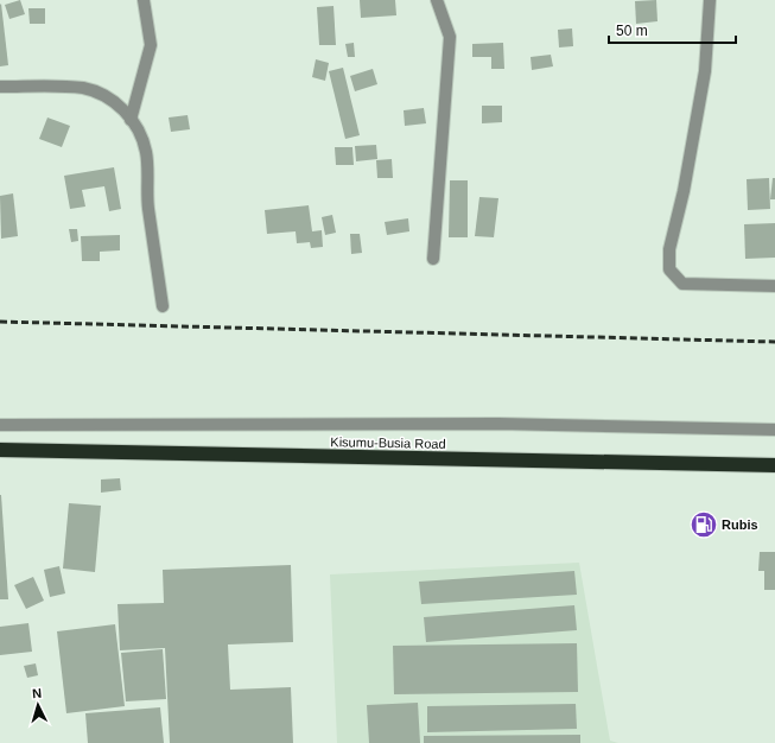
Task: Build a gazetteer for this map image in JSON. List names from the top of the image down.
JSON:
{
  "streets": {
    "highway": ["Kisumu-Busia Road"]
  },
  "places": {
    "fuel station": ["Rubis"]
  },
  "scale_bar": "50 m",
  "north": "top"
}
